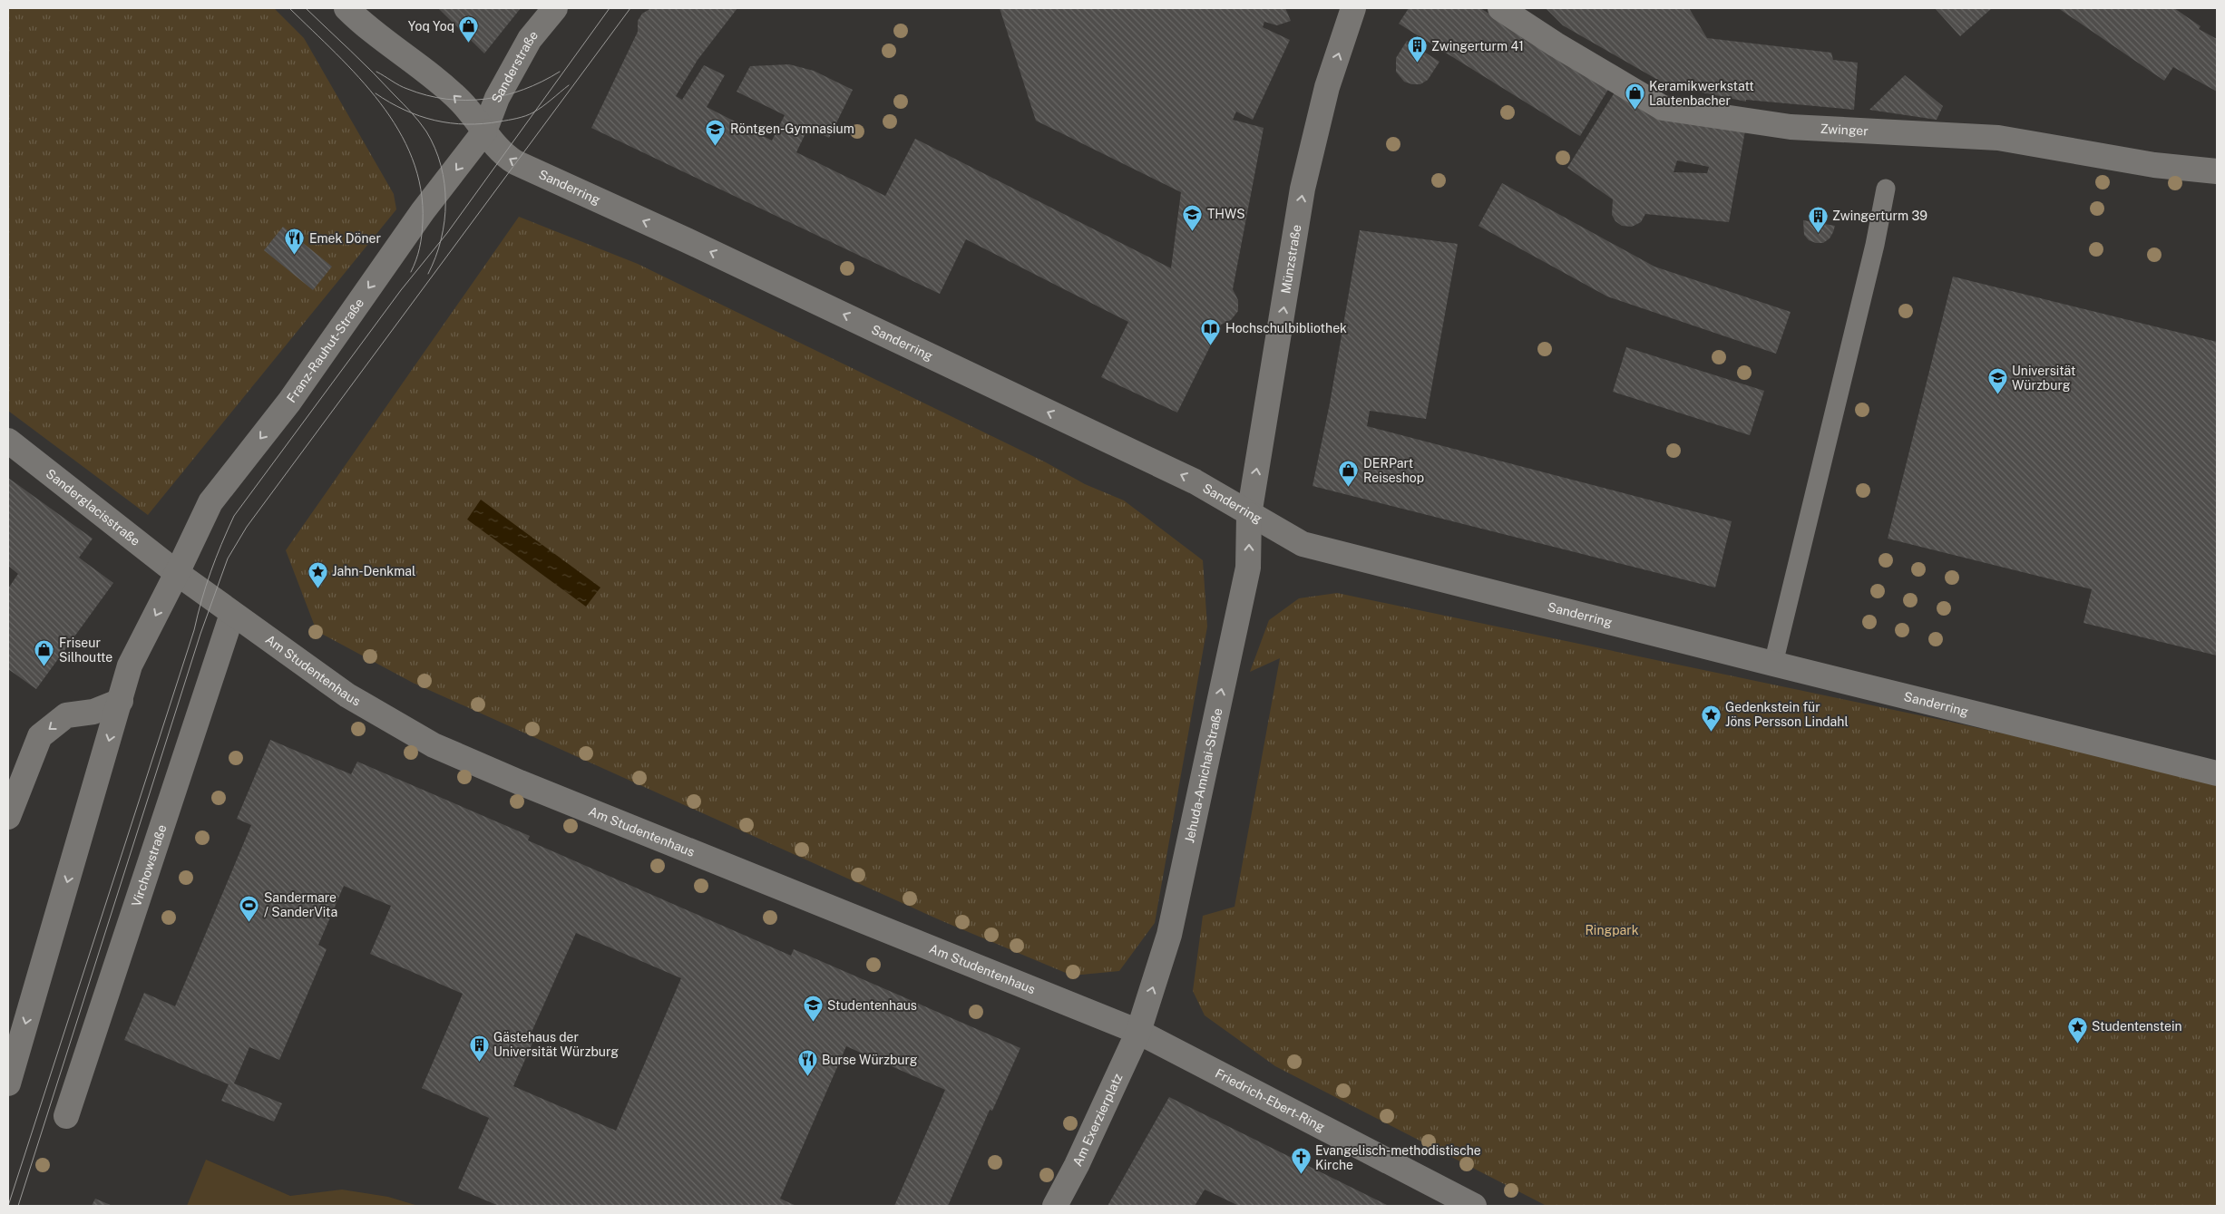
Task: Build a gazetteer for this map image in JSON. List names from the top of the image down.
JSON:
{
  "streets": {
    "street": [
      "Sanderstraße",
      "Zwinger",
      "Sanderring",
      "Münzstraße",
      "Franz-Rauhut-Straße",
      "Sanderglacisstraße",
      "Am Studentenhaus",
      "Jehuda-Amichai-Straße",
      "Virchowstraße",
      "Friedrich-Ebert-Ring",
      "Am Exerzierplatz"
    ]
  },
  "crossings": [
    ["Sanderstraße", "Sanderring"],
    ["Sanderstraße", "Franz-Rauhut-Straße"],
    ["Sanderring", "Münzstraße"],
    ["Sanderring", "Franz-Rauhut-Straße"],
    ["Sanderring", "Jehuda-Amichai-Straße"],
    ["Münzstraße", "Jehuda-Amichai-Straße"],
    ["Franz-Rauhut-Straße", "Sanderglacisstraße"],
    ["Franz-Rauhut-Straße", "Am Studentenhaus"],
    ["Sanderglacisstraße", "Am Studentenhaus"],
    ["Am Studentenhaus", "Jehuda-Amichai-Straße"],
    ["Am Studentenhaus", "Virchowstraße"],
    ["Am Studentenhaus", "Friedrich-Ebert-Ring"],
    ["Am Studentenhaus", "Am Exerzierplatz"],
    ["Jehuda-Amichai-Straße", "Friedrich-Ebert-Ring"],
    ["Jehuda-Amichai-Straße", "Am Exerzierplatz"],
    ["Friedrich-Ebert-Ring", "Am Exerzierplatz"]
  ],
  "one_way": [
    "Sanderring",
    "Münzstraße",
    "Franz-Rauhut-Straße",
    "Jehuda-Amichai-Straße"
  ],
  "parks": ["Ringpark"],
  "places": {
    "shop": [
      "Yoq Yoq",
      "Keramikwerkstatt Lautenbacher",
      "DERPart Reiseshop",
      "Friseur Silhoutte"
    ],
    "building": ["Zwingerturm 41", "Zwingerturm 39", "Gästehaus der Universität Würzburg"],
    "school or university": [
      "Röntgen-Gymnasium",
      "THWS",
      "Universität Würzburg",
      "Studentenhaus"
    ],
    "restaurant": ["Emek Döner", "Burse Würzburg"],
    "library": ["Hochschulbibliothek"],
    "place": ["Jahn-Denkmal", "Gedenkstein für Jöns Persson Lindahl", "Studentenstein"],
    "sports": ["Sandermare / SanderVita"],
    "church": ["Evangelisch-methodistische Kirche"]
  }
}
